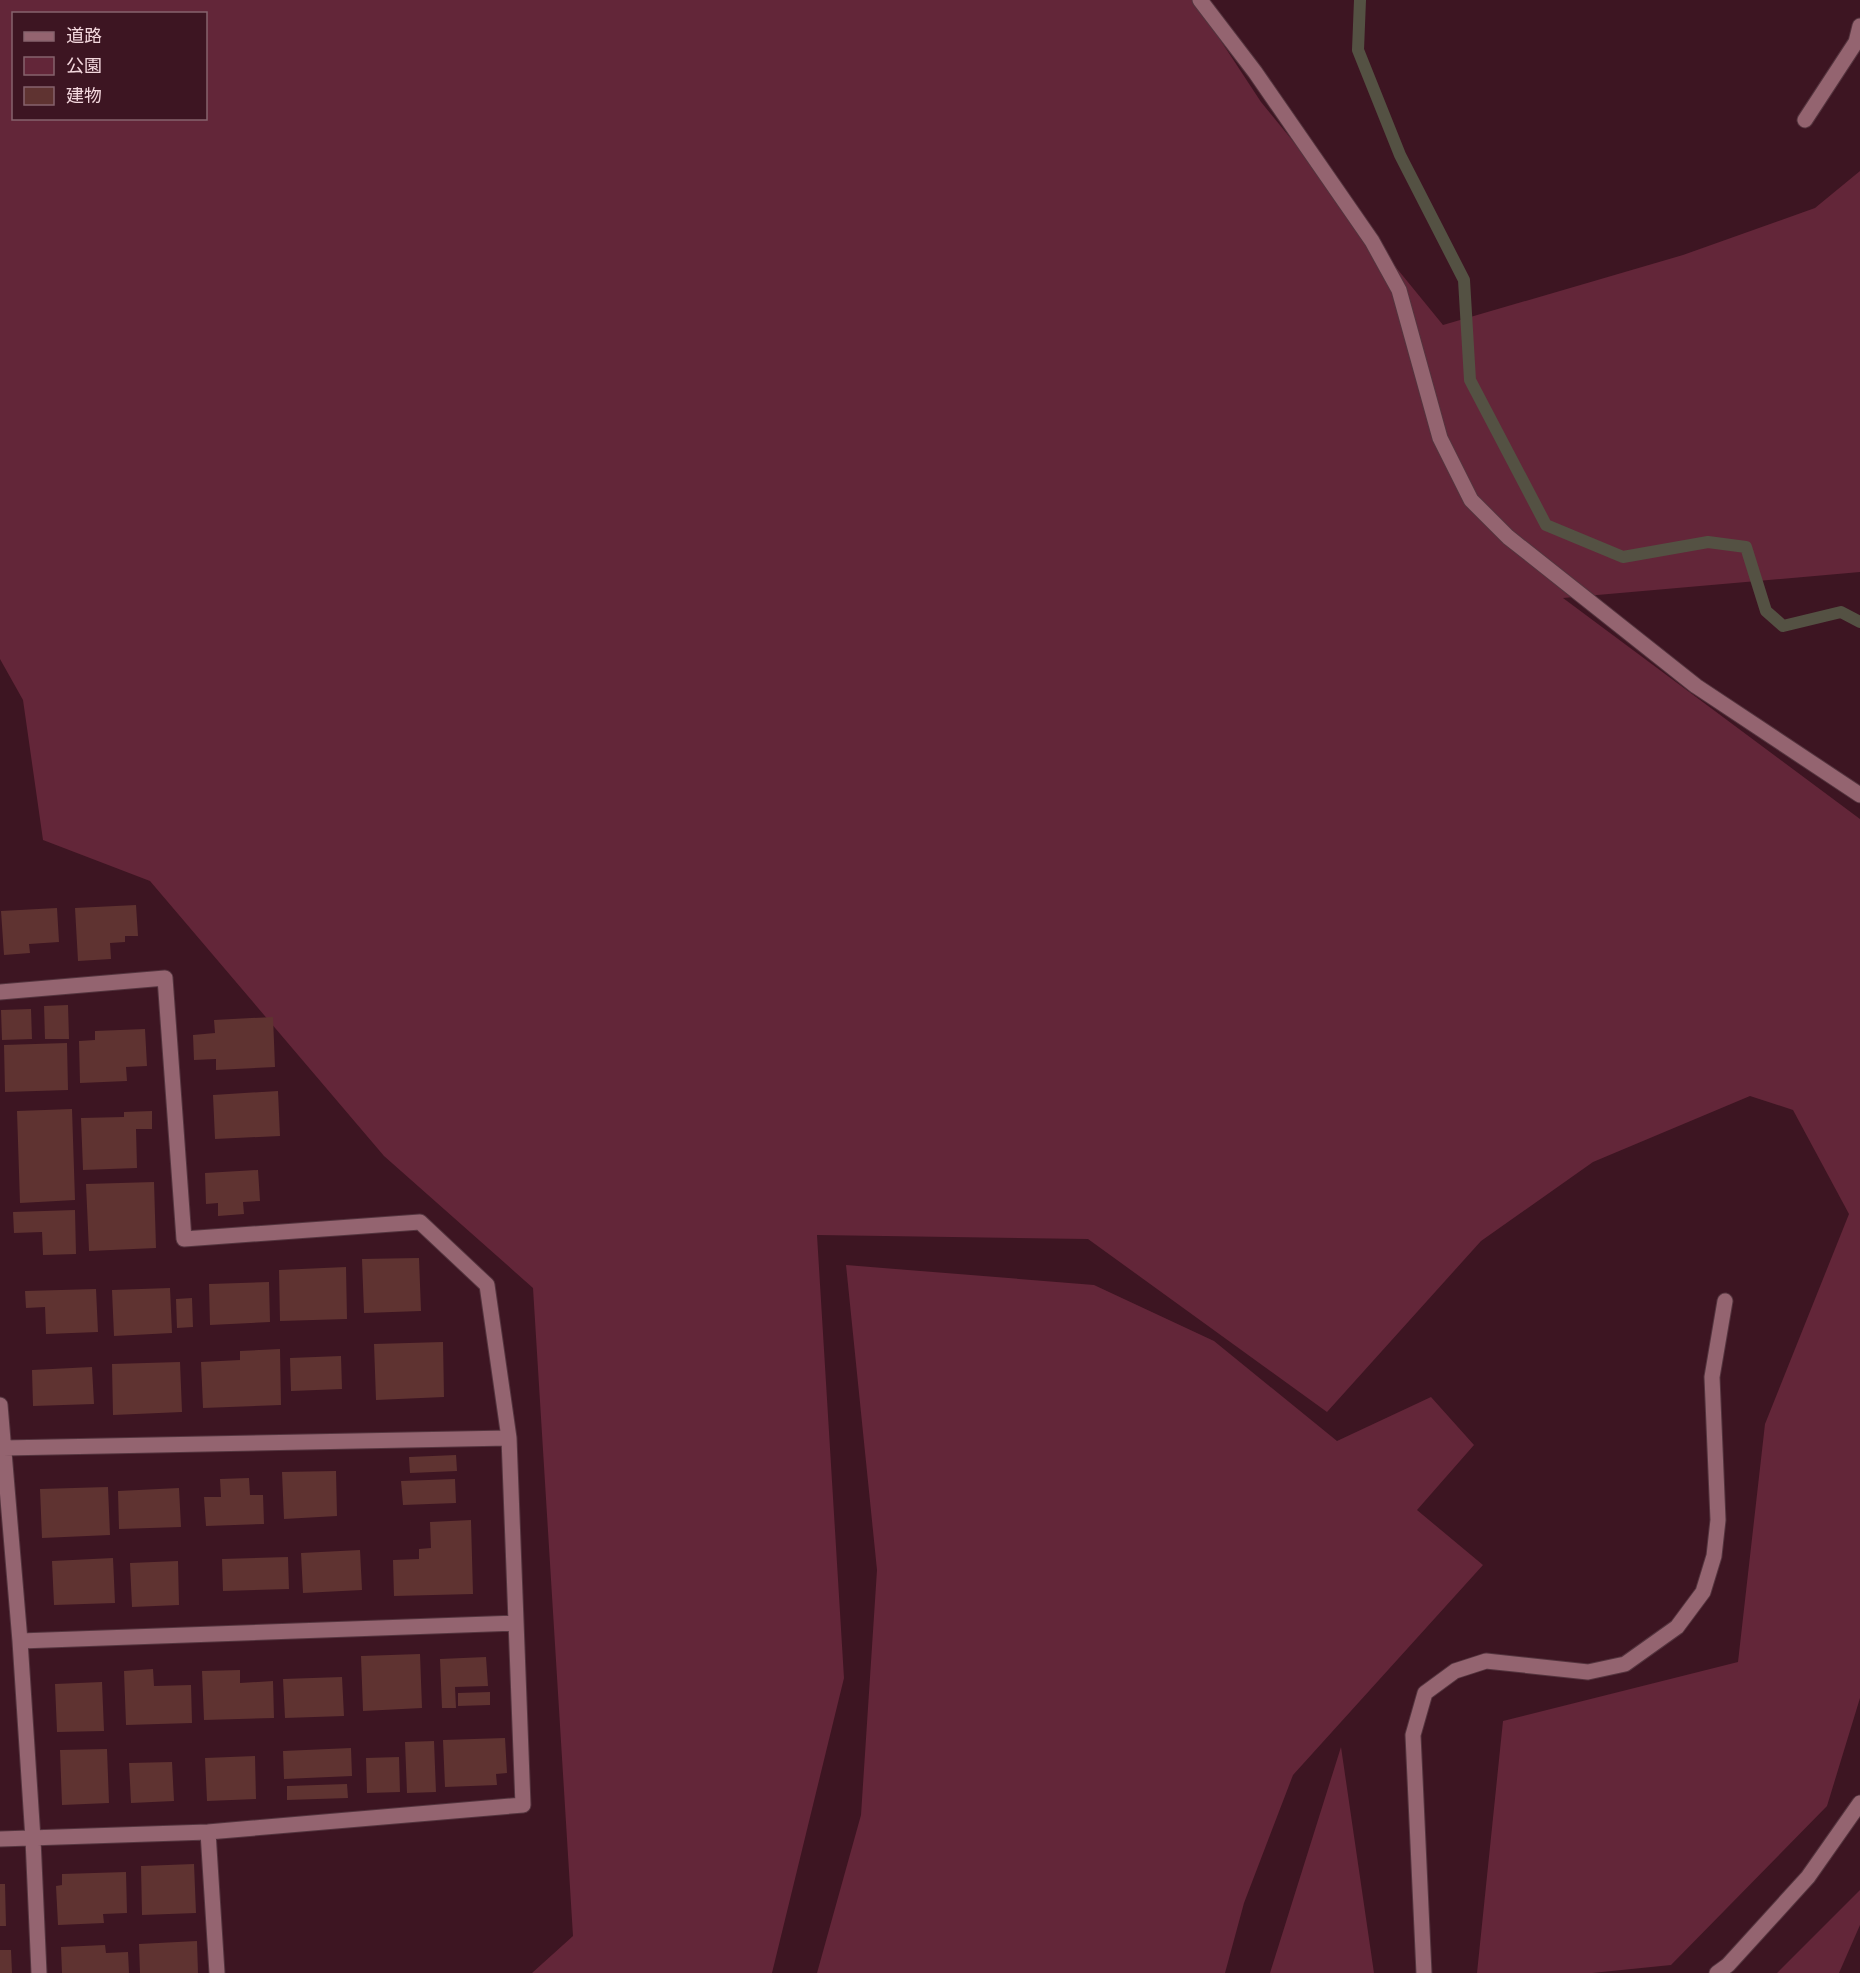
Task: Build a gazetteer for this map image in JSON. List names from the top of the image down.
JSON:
{
  "legend": ["道路", "公園", "建物"]
}
